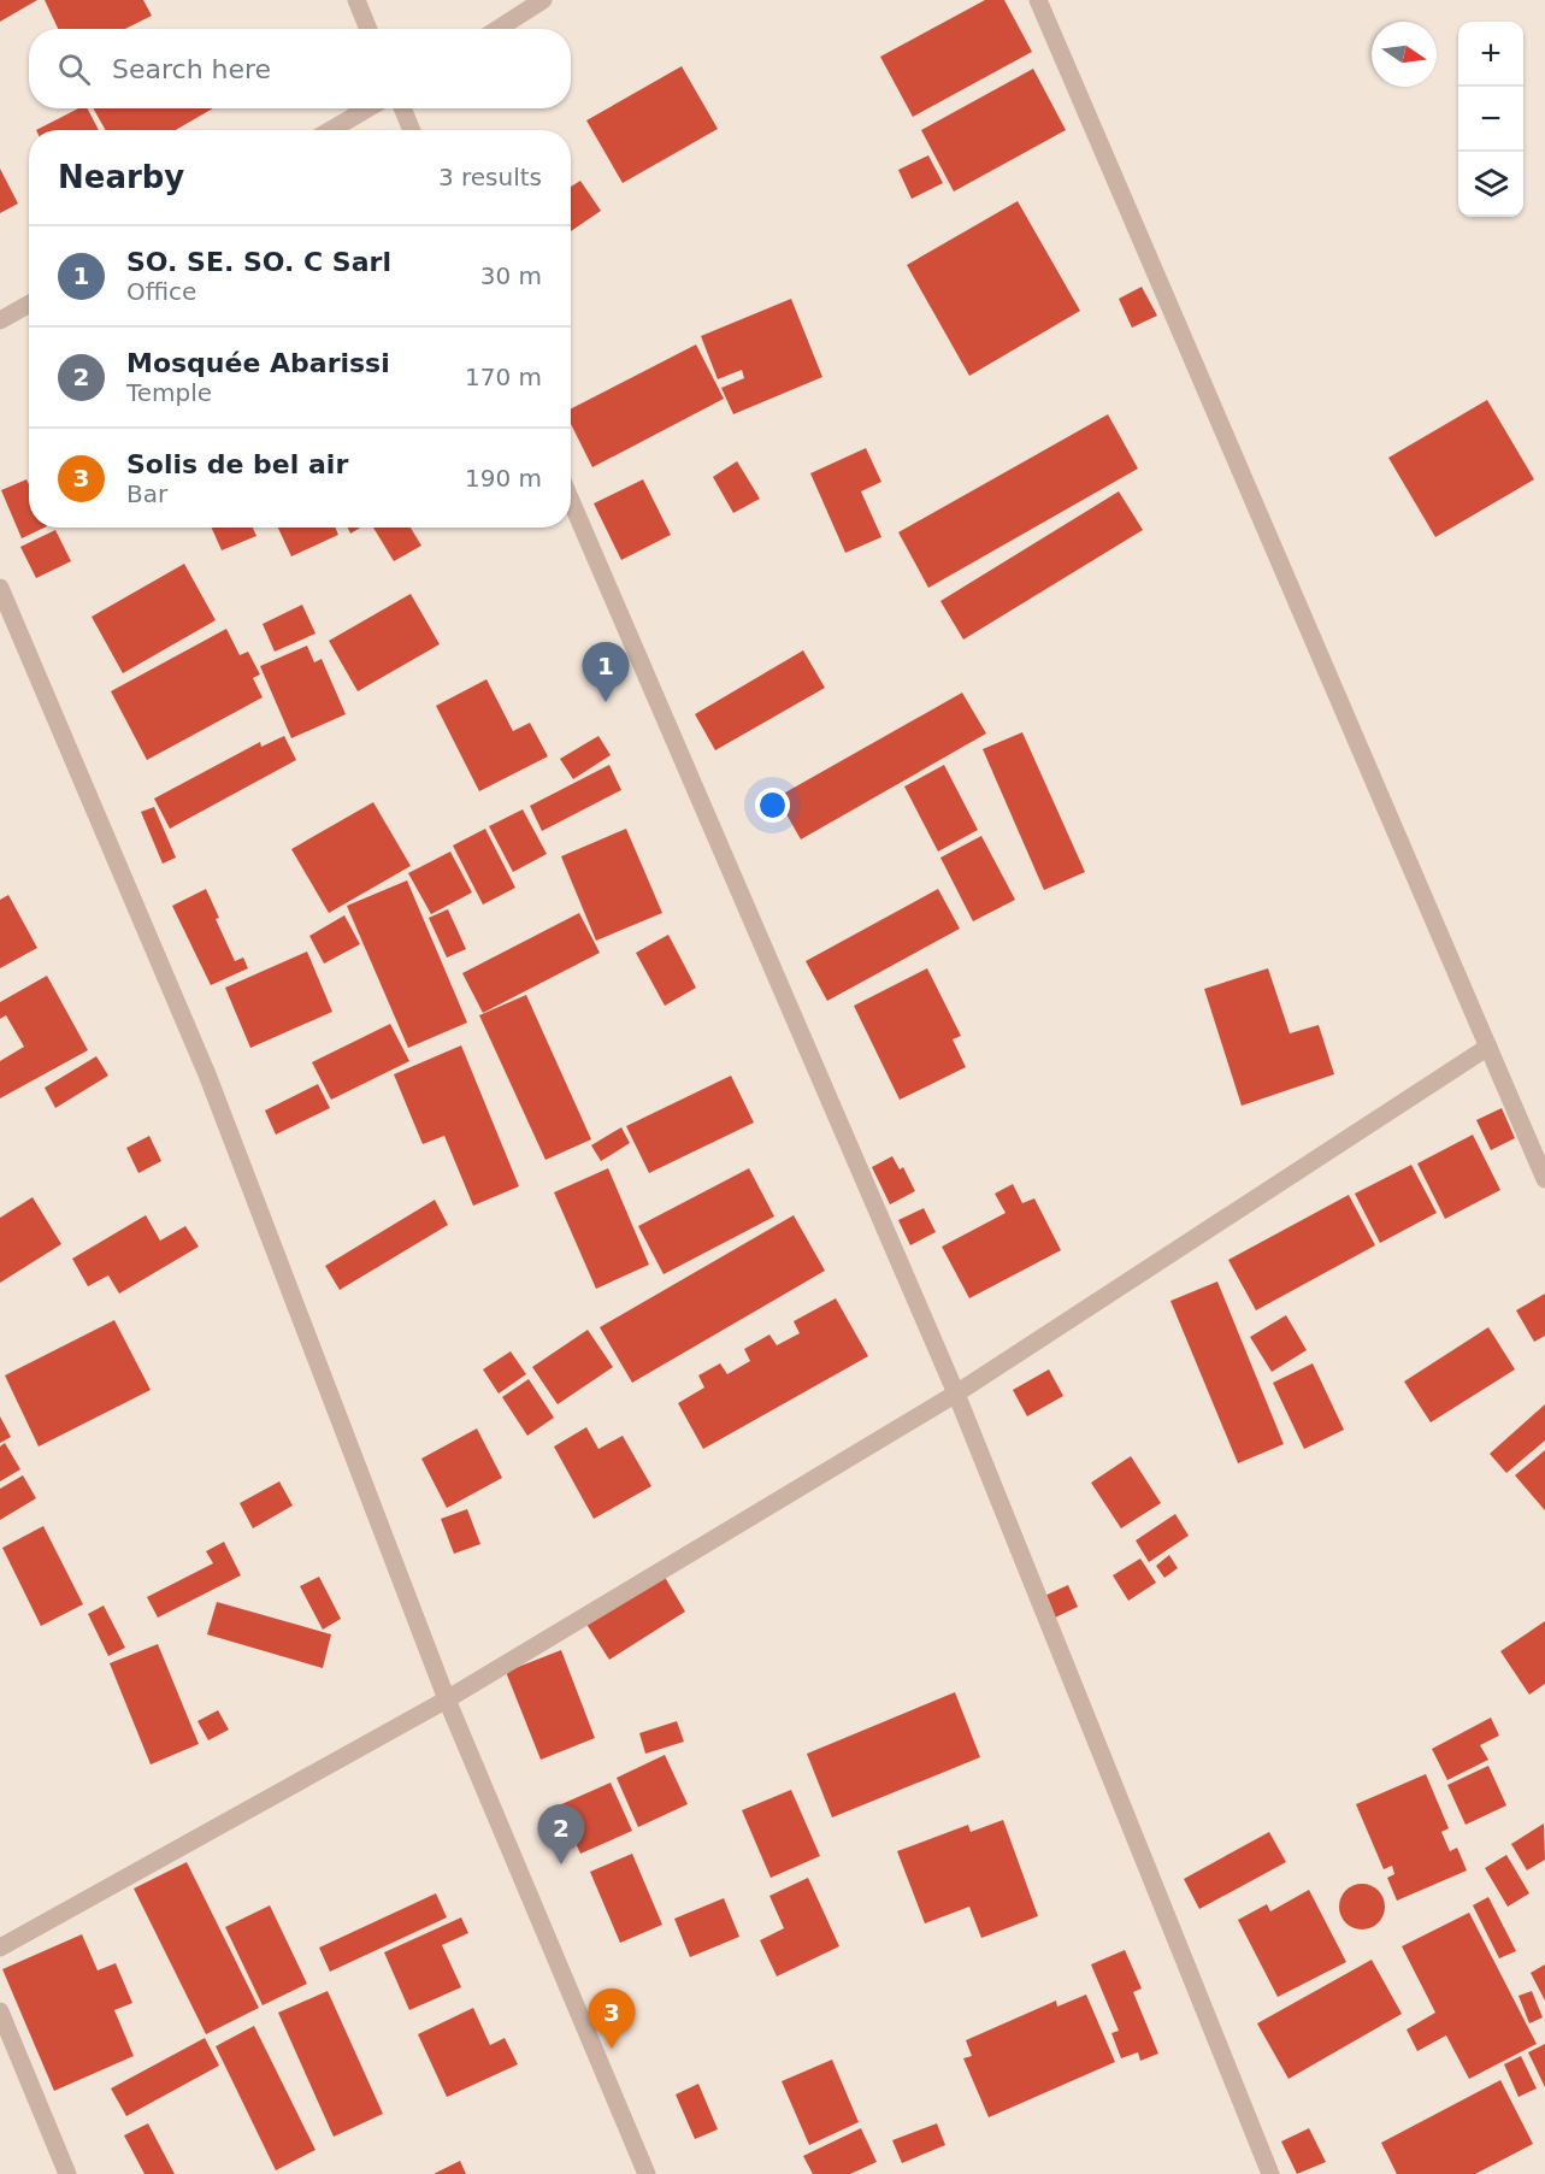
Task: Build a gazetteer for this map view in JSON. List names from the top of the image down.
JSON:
{
  "north": "right",
  "page": {
    "map_buttons": ["+", "−"],
    "search": "Search here",
    "heading": ["Nearby", "3 results"],
    "list": [
      {
        "mark": "1",
        "name": "SO. SE. SO. C Sarl",
        "note": "Office",
        "value": "30 m"
      },
      {
        "mark": "2",
        "name": "Mosquée Abarissi",
        "note": "Temple",
        "value": "170 m"
      },
      {
        "mark": "3",
        "name": "Solis de bel air",
        "note": "Bar",
        "value": "190 m"
      }
    ],
    "pins": ["1", "2", "3"]
  }
}
